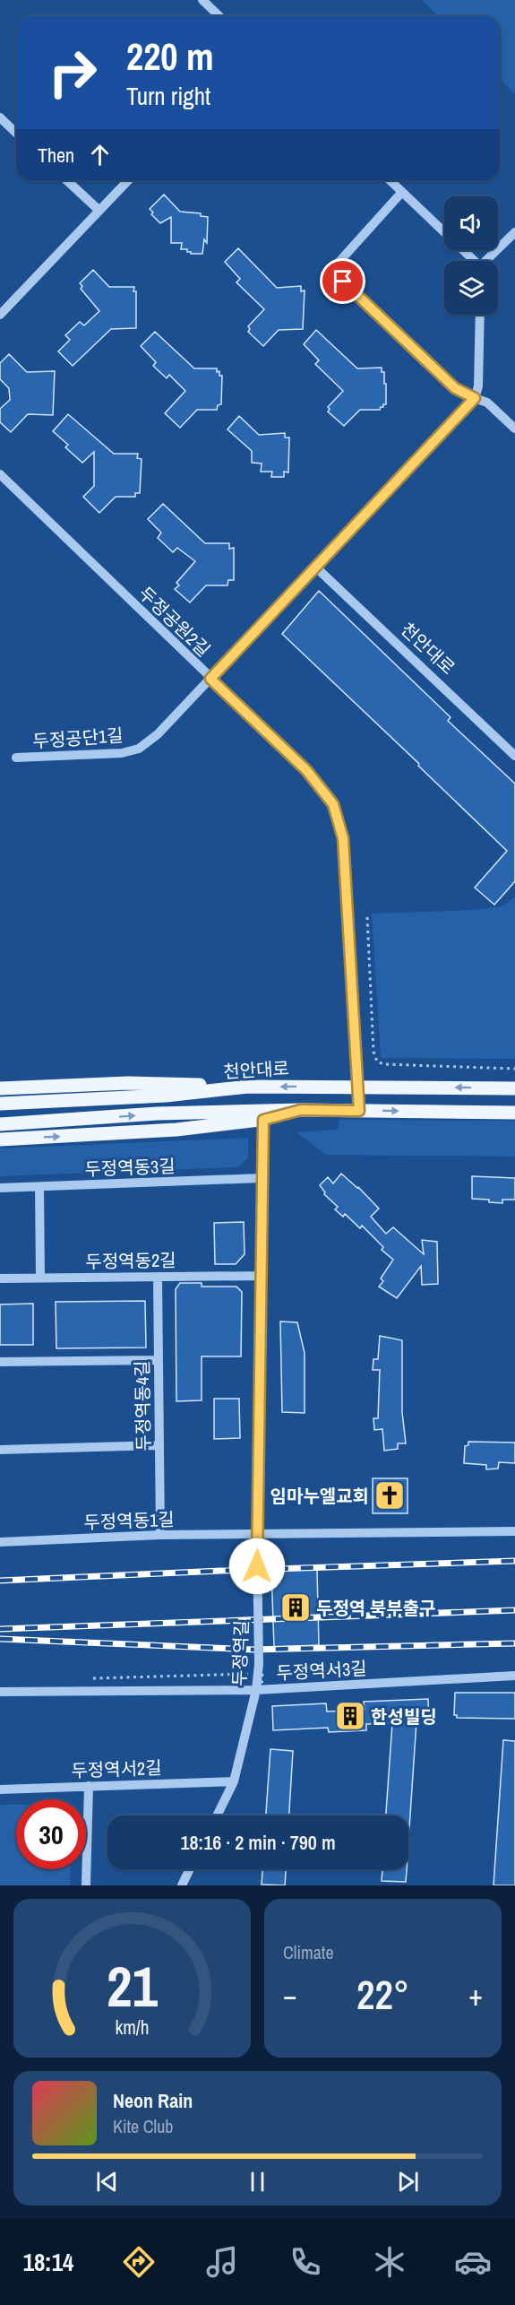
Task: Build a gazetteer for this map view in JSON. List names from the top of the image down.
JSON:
{
  "streets": {
    "main road": ["천안대로"],
    "street": [
      "두정공원2길",
      "두정공단1길",
      "두정역동3길",
      "두정역동2길",
      "두정역동4길",
      "두정역동1길",
      "두정역길",
      "두정역서3길",
      "두정역서2길"
    ]
  },
  "crossings": [
    ["두정공원2길", "천안대로"],
    ["두정공원2길", "두정공단1길"],
    ["천안대로", "두정공단1길"],
    ["두정역동3길", "두정역길"],
    ["두정역동2길", "두정역동4길"],
    ["두정역동2길", "두정역길"],
    ["두정역동4길", "두정역동1길"],
    ["두정역동1길", "두정역길"],
    ["두정역길", "두정역서3길"],
    ["두정역길", "두정역서2길"]
  ],
  "places": {
    "church": ["임마누엘교회"],
    "building": ["두정역 북부출구", "한성빌딩"]
  },
  "page": {
    "turn": ["220 m", "Turn right"],
    "then": "Then",
    "limit": "30",
    "trip": "18:16 · 2 min · 790 m",
    "tile": "Climate",
    "heat": ["−", "22°", "+"],
    "song": ["Neon Rain", "Kite Club"],
    "tabs": "18:14",
    "gauge": ["21", "km/h"]
  }
}
